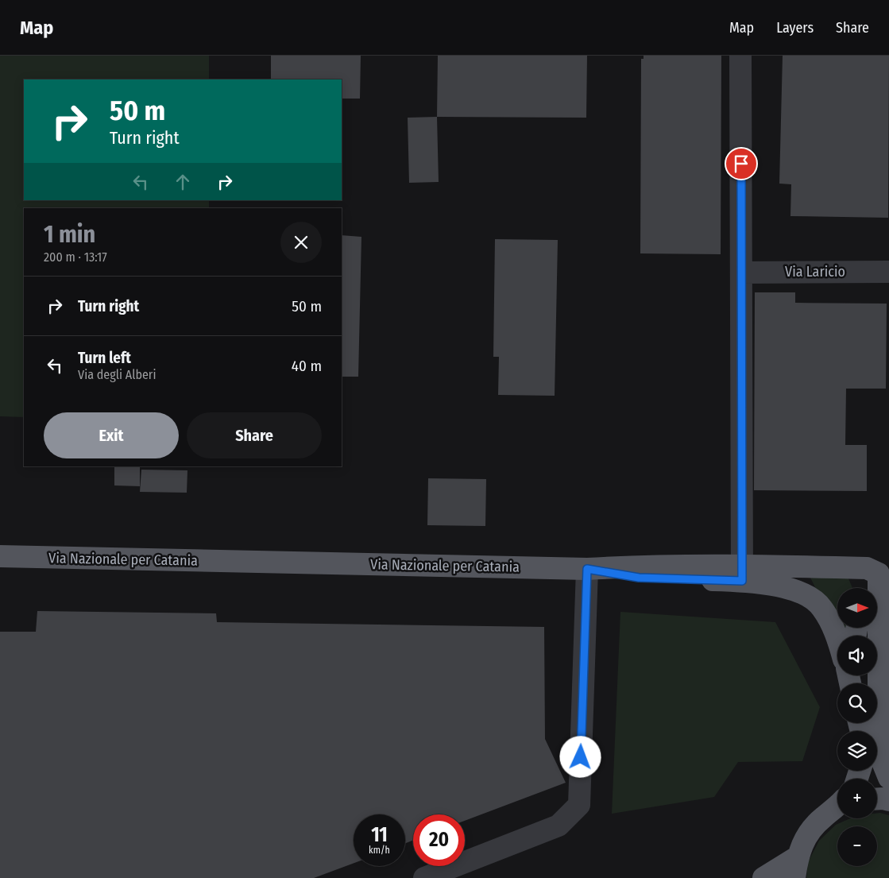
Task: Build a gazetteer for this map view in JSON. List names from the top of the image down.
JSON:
{
  "streets": {
    "main road": ["Via Nazionale per Catania"],
    "street": ["Via Laricio"]
  },
  "north": "right",
  "page": {
    "header": "Map",
    "nav": ["Map", "Layers", "Share"],
    "turn": ["50 m", "Turn right"],
    "heading": ["1 min", "200 m · 13:17"],
    "list": [
      {
        "name": "Turn right",
        "value": "50 m"
      },
      {
        "name": "Turn left",
        "note": "Via degli Alberi",
        "value": "40 m"
      }
    ],
    "buttons": ["Exit", "Share"],
    "map_buttons": ["+", "−"],
    "speed": "11 km/h",
    "limit": "20"
  }
}
